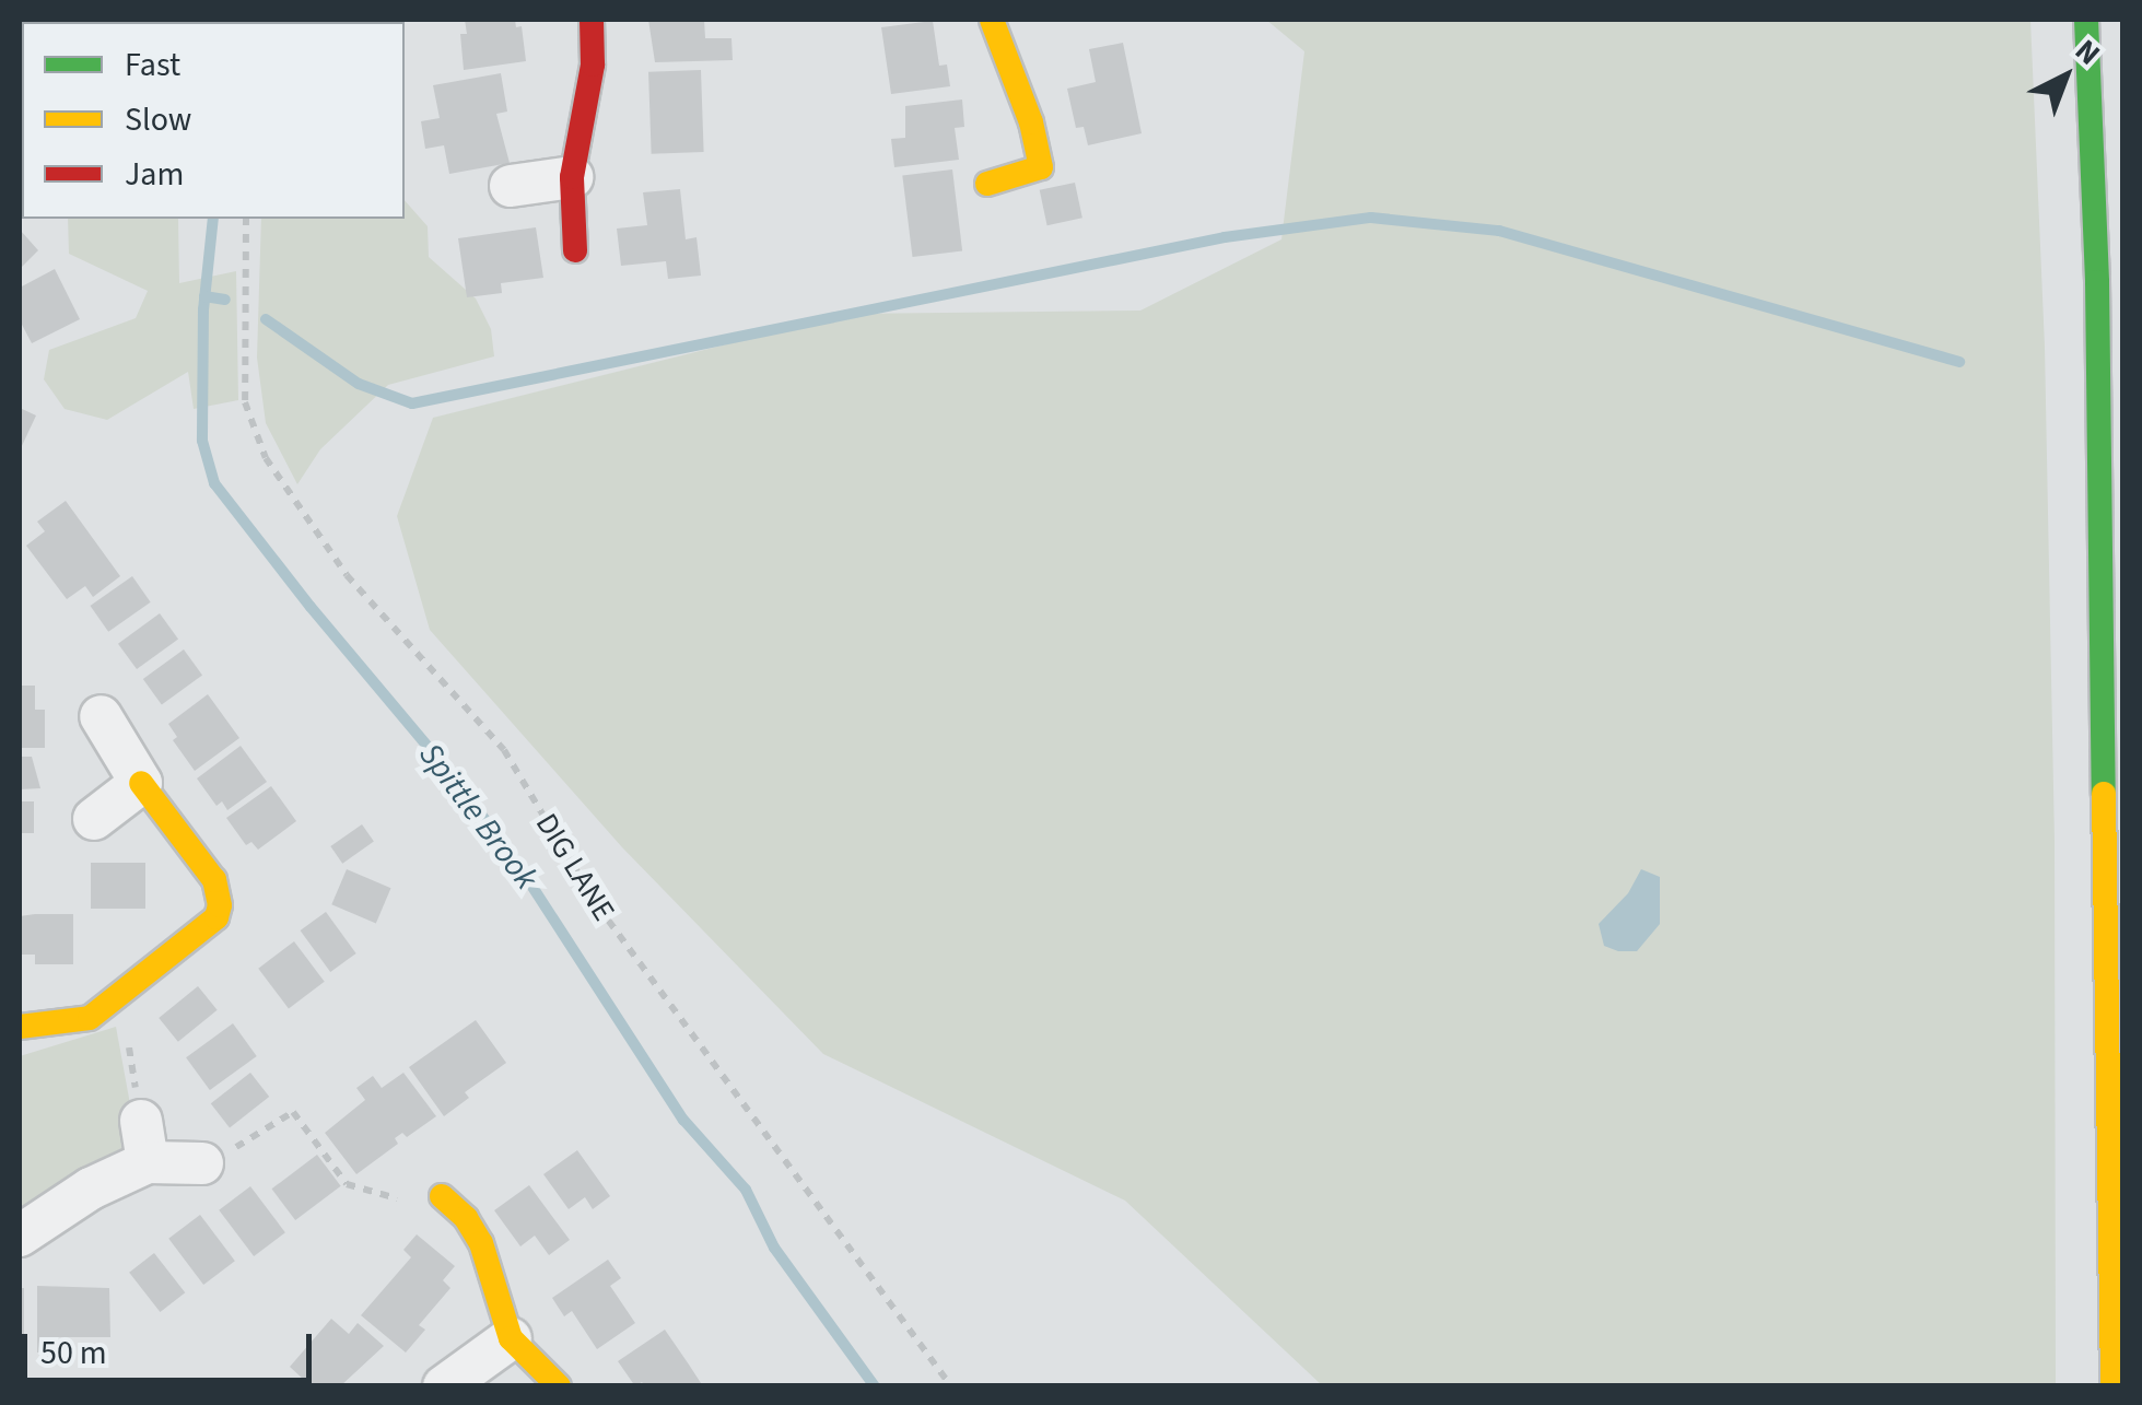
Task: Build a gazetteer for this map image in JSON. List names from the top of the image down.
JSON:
{
  "streets": {
    "path": ["DIG LANE"]
  },
  "water": ["Spittle Brook"],
  "legend": ["Fast", "Slow", "Jam"],
  "scale_bar": "50 m",
  "north": "top right"
}
